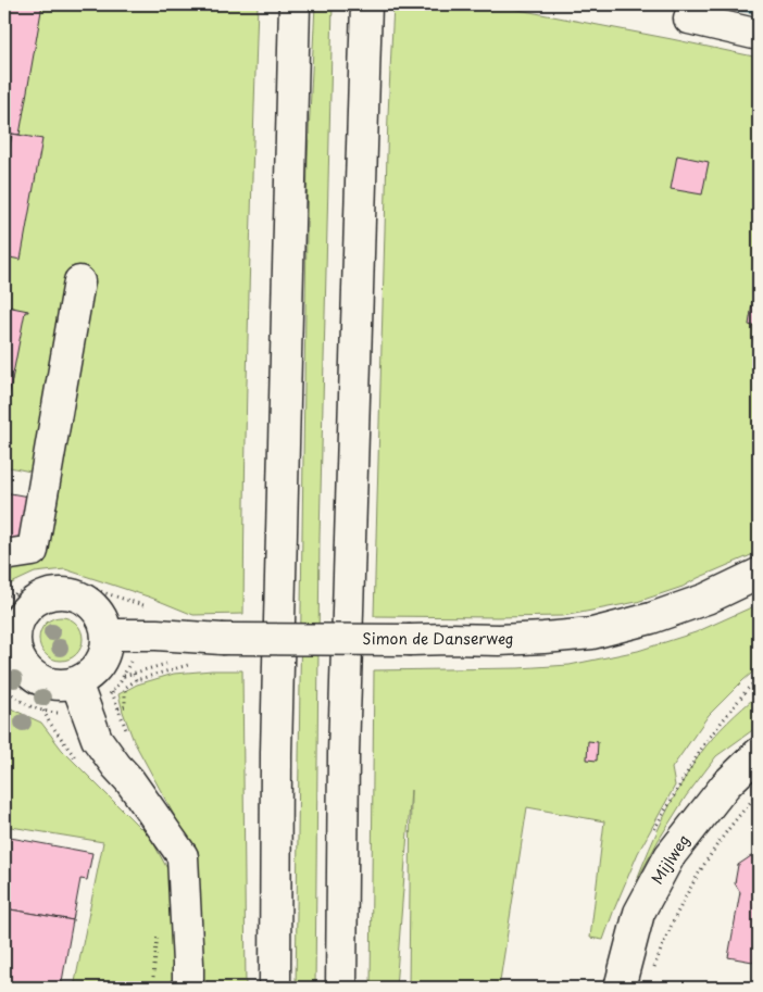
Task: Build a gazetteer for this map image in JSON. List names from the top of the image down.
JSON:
{
  "streets": {
    "main road": ["Simon de Danserweg", "Mijlweg"]
  }
}
